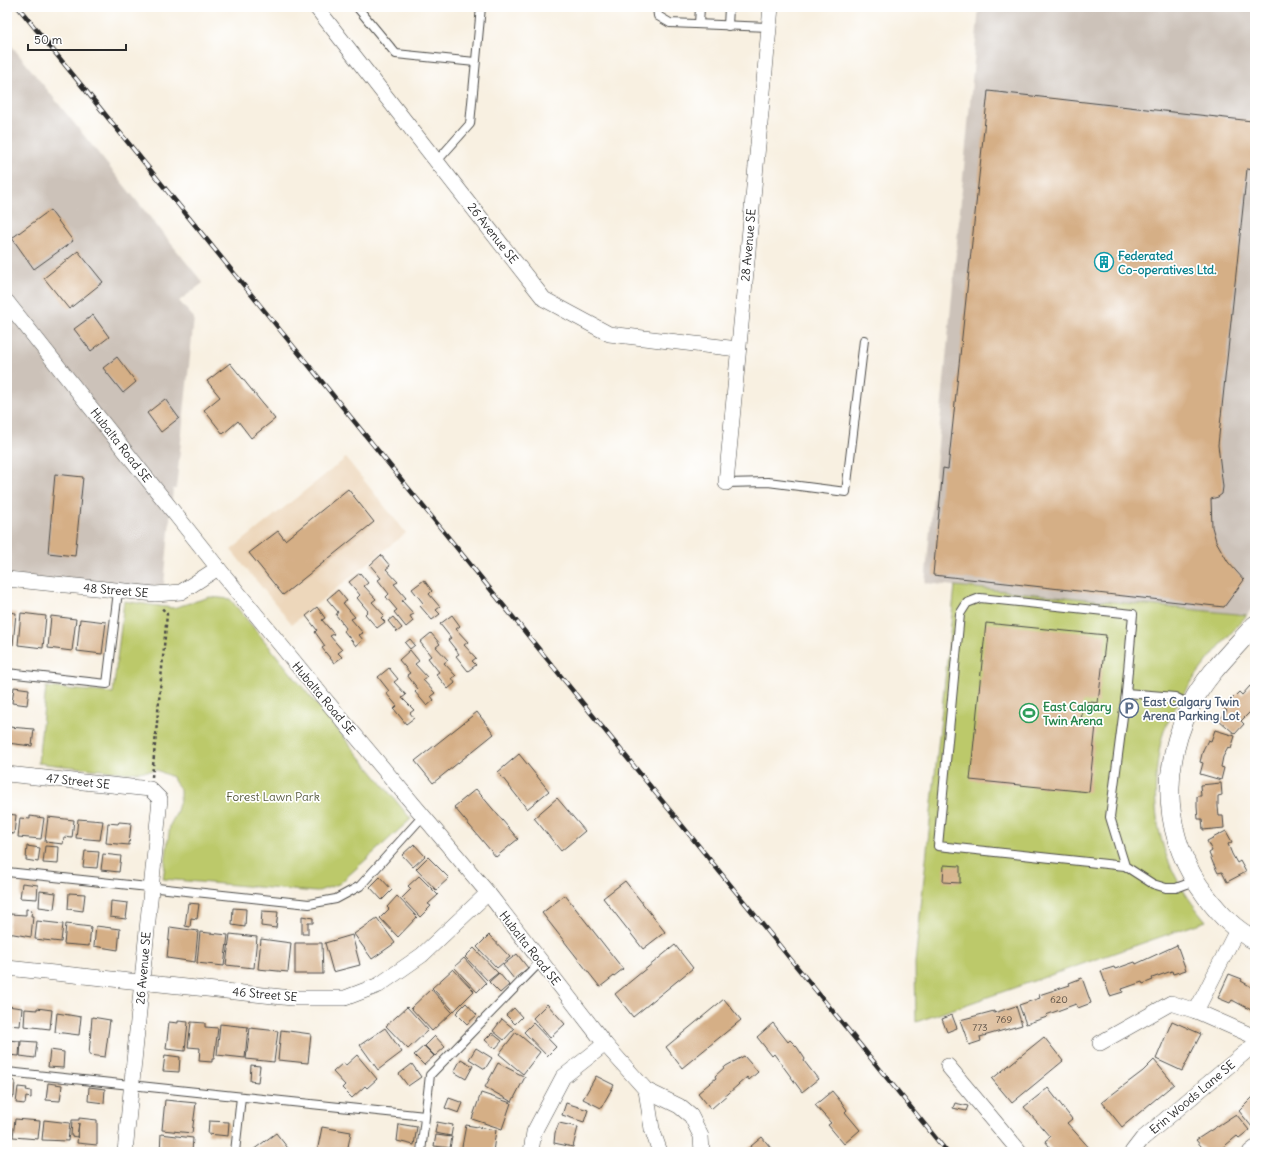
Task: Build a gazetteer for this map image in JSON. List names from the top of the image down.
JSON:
{
  "streets": {
    "street": [
      "26 Avenue SE",
      "28 Avenue SE",
      "Hubalta Road SE",
      "48 Street SE",
      "47 Street SE",
      "46 Street SE",
      "Erin Woods Lane SE"
    ]
  },
  "crossings": [
    ["26 Avenue SE", "28 Avenue SE"],
    ["26 Avenue SE", "47 Street SE"],
    ["26 Avenue SE", "46 Street SE"],
    ["Hubalta Road SE", "48 Street SE"],
    ["Hubalta Road SE", "46 Street SE"]
  ],
  "parks": ["Forest Lawn Park"],
  "places": {
    "building": ["Federated Co-operatives Ltd."],
    "parking": ["East Calgary Twin Arena Parking Lot"],
    "sports": ["East Calgary Twin Arena"]
  },
  "house_numbers": ["620", "769", "773"],
  "scale_bar": "50 m"
}
